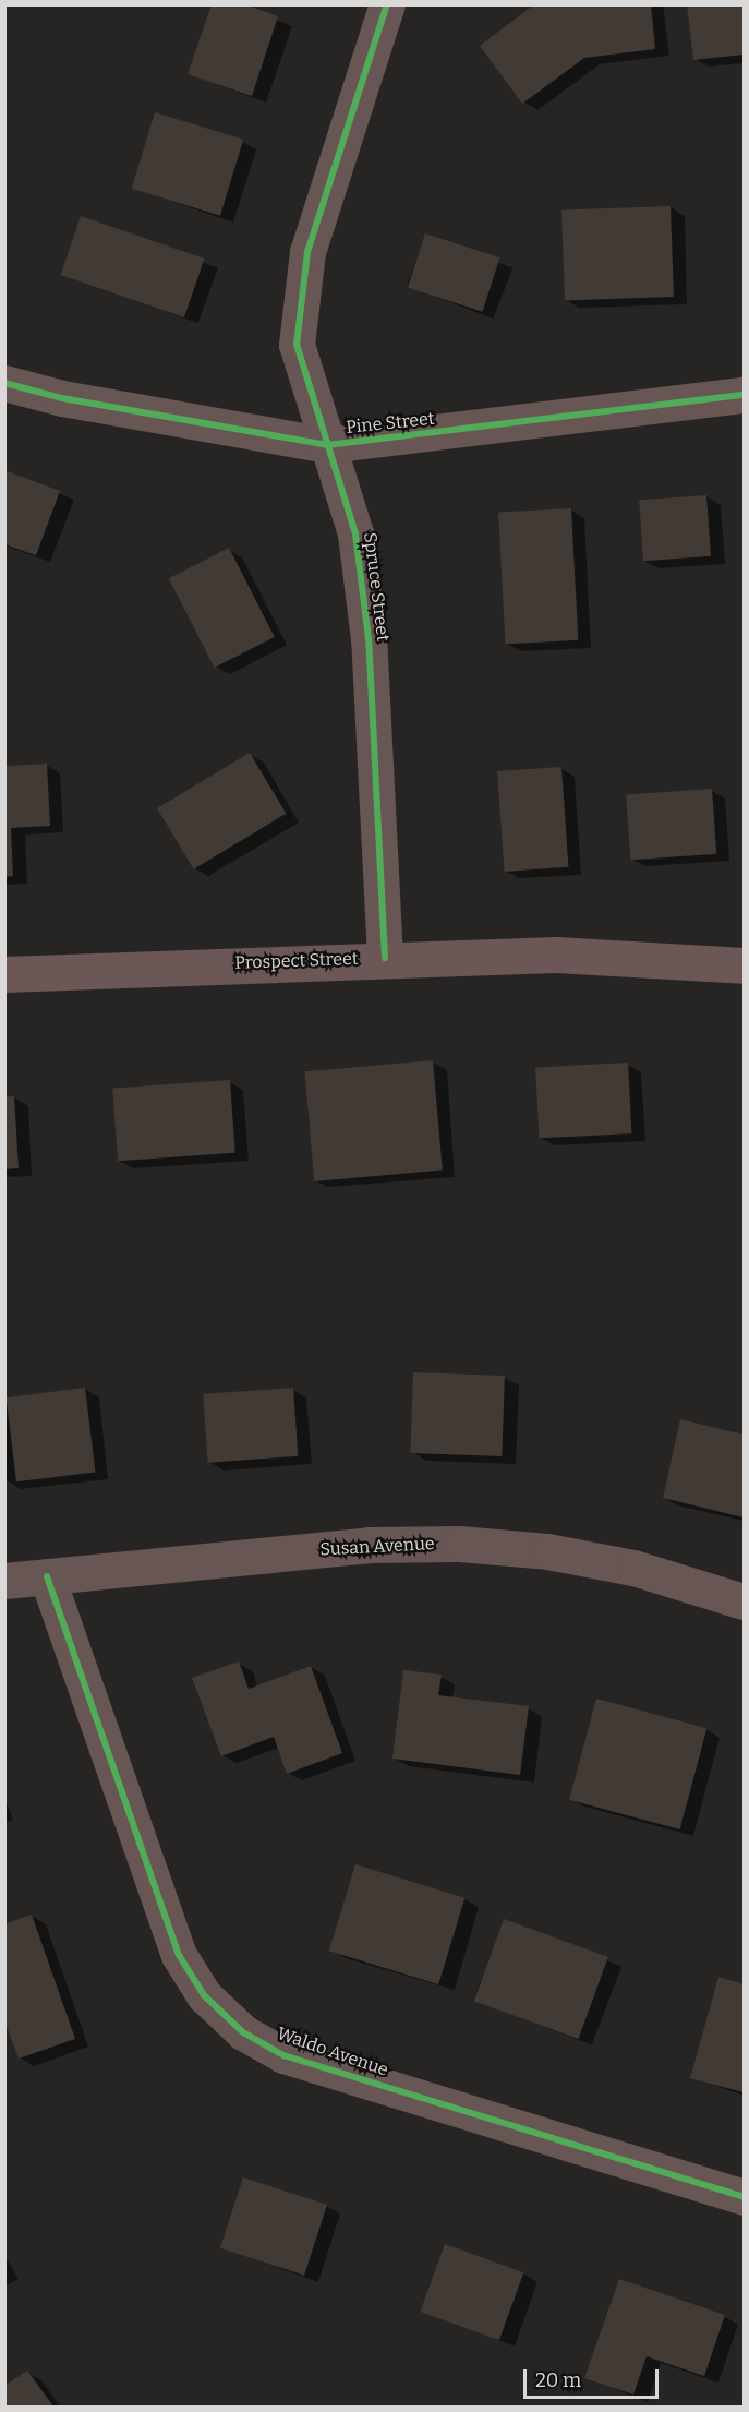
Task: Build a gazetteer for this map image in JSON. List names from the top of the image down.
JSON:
{
  "streets": {
    "main road": ["Prospect Street"],
    "street": [
      "Pine Street",
      "Spruce Street",
      "Susan Avenue",
      "Waldo Avenue"
    ]
  },
  "crossings": [
    ["Pine Street", "Spruce Street"],
    ["Spruce Street", "Prospect Street"],
    ["Susan Avenue", "Waldo Avenue"]
  ],
  "scale_bar": "20 m"
}
